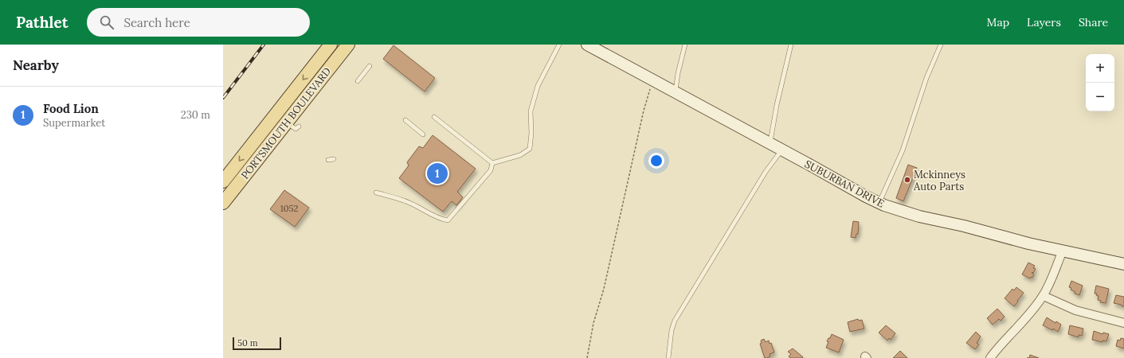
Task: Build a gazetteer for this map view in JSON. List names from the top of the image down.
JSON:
{
  "streets": {
    "main road": ["PORTSMOUTH BOULEVARD", "SUBURBAN DRIVE"]
  },
  "places": ["Mckinneys Auto Parts"],
  "house_numbers": ["1052"],
  "scale_bar": "50 m",
  "page": {
    "header": "Pathlet",
    "search": "Search here",
    "nav": ["Map", "Layers", "Share"],
    "heading": "Nearby",
    "map_buttons": ["+", "−"],
    "list": [
      {
        "mark": "1",
        "name": "Food Lion",
        "note": "Supermarket",
        "value": "230 m"
      }
    ],
    "pins": "1",
    "scale": "50 m"
  }
}
